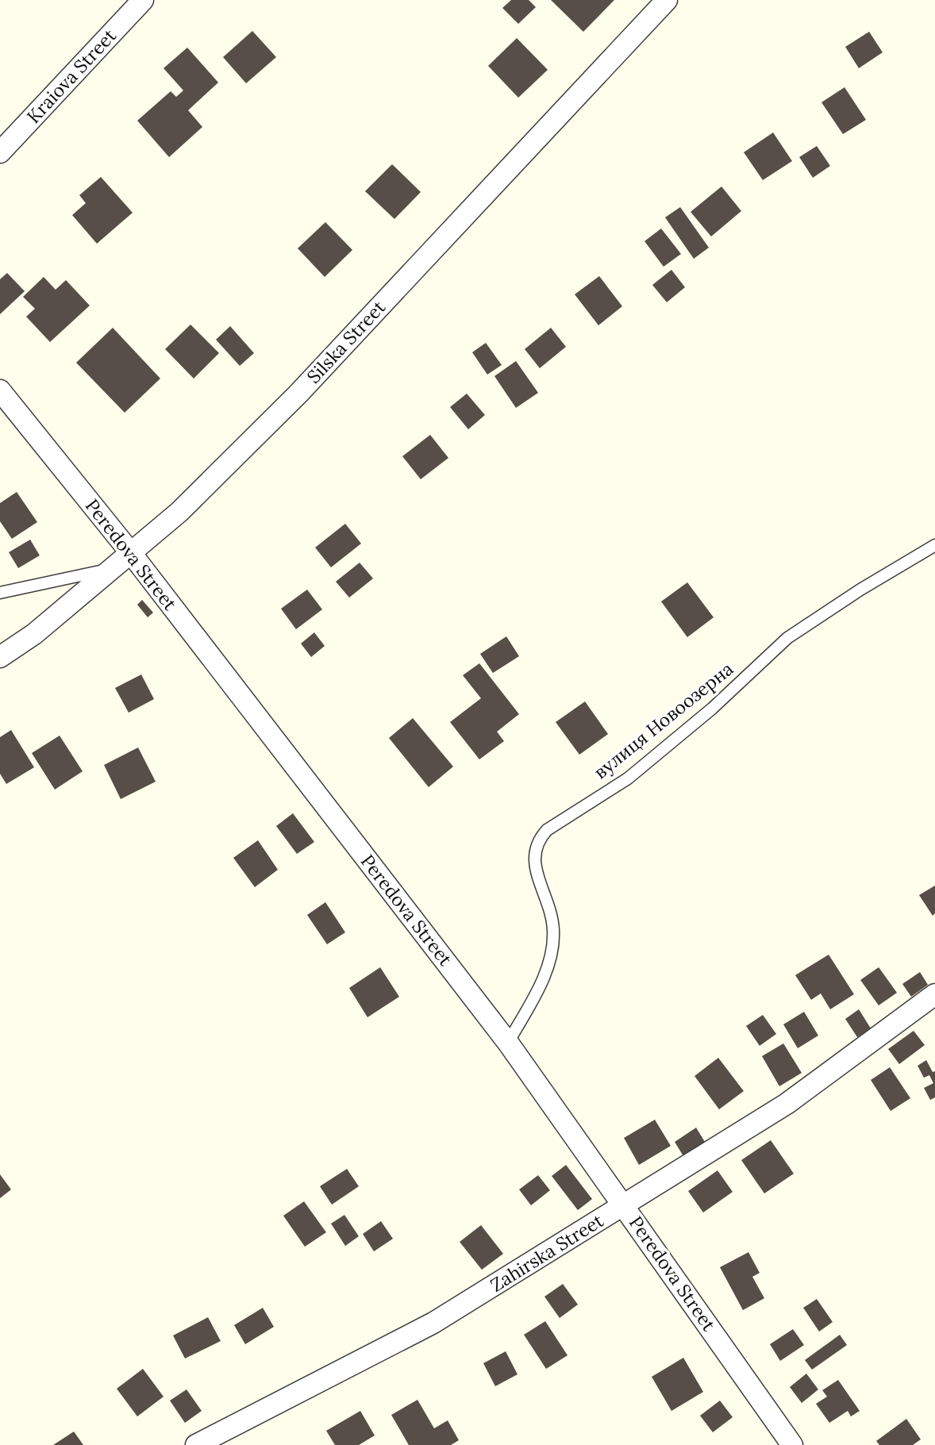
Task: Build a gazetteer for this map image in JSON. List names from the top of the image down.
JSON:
{
  "streets": {
    "street": [
      "Kraiova Street",
      "Silska Street",
      "Peredova Street",
      "Zahirska Street"
    ],
    "lane": ["вулиця Новоозерна"]
  },
  "crossings": [
    ["Silska Street", "Peredova Street"],
    ["Peredova Street", "вулиця Новоозерна"],
    ["Peredova Street", "Zahirska Street"]
  ]
}
